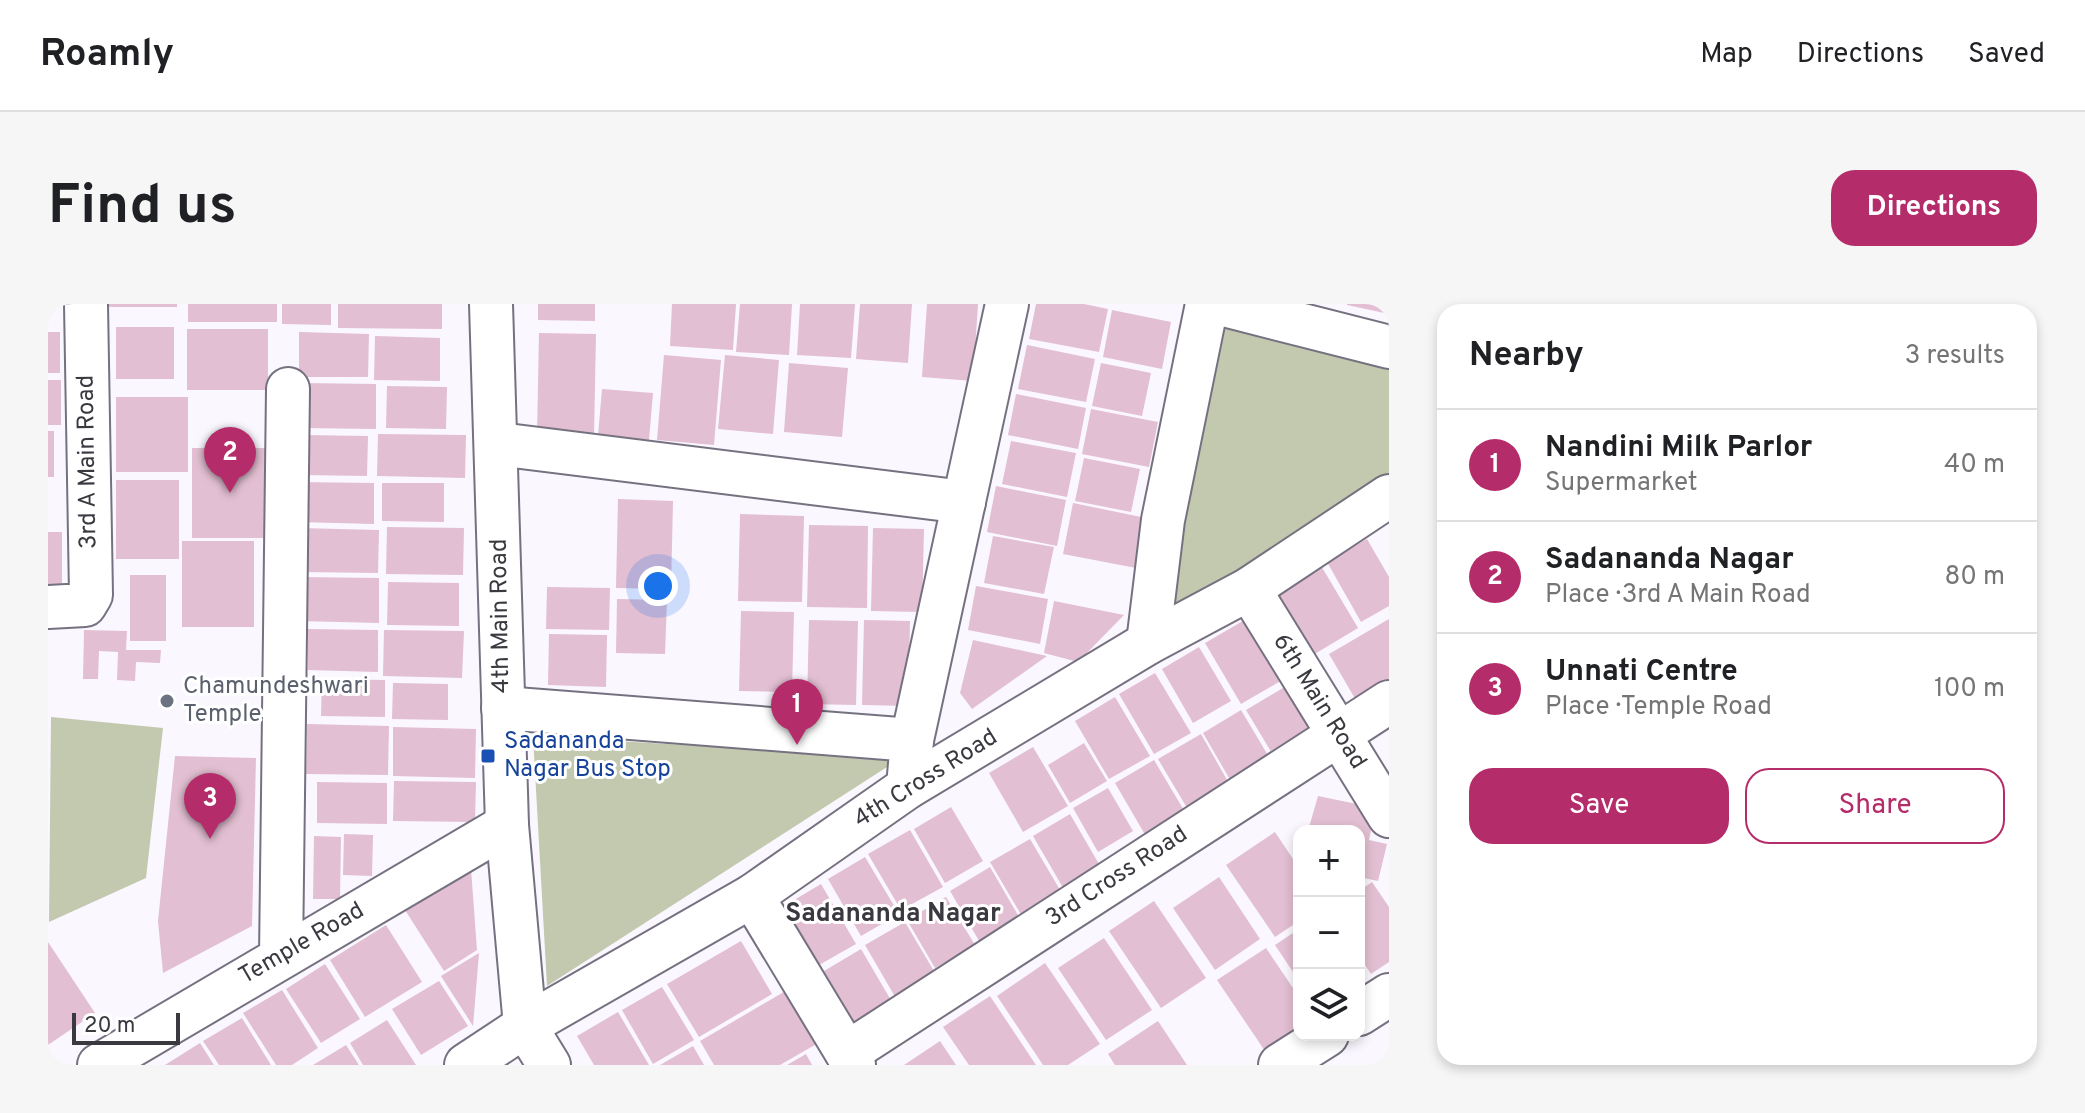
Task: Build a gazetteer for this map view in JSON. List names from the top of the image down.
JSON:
{
  "streets": {
    "street": [
      "3rd A Main Road",
      "4th Main Road",
      "6th Main Road",
      "4th Cross Road",
      "3rd Cross Road",
      "Temple Road"
    ]
  },
  "crossings": [
    ["4th Main Road", "4th Cross Road"],
    ["4th Main Road", "Temple Road"],
    ["6th Main Road", "4th Cross Road"],
    ["6th Main Road", "3rd Cross Road"]
  ],
  "districts": ["Sadananda Nagar"],
  "places": {
    "other": ["Chamundeshwari Temple"],
    "transit": ["Sadananda Nagar Bus Stop"]
  },
  "scale_bar": "20 m",
  "page": {
    "header": "Roamly",
    "nav": ["Map", "Directions", "Saved"],
    "buttons": [
      "Directions",
      ["Save", "Share"]
    ],
    "title": "Find us",
    "heading": ["Nearby", "3 results"],
    "list": [
      {
        "mark": "1",
        "name": "Nandini Milk Parlor",
        "note": "Supermarket",
        "value": "40 m"
      },
      {
        "mark": "2",
        "name": "Sadananda Nagar",
        "note": "Place · 3rd A Main Road",
        "value": "80 m"
      },
      {
        "mark": "3",
        "name": "Unnati Centre",
        "note": "Place · Temple Road",
        "value": "100 m"
      }
    ],
    "pins": ["2", "1", "3"],
    "map_buttons": ["+", "−"],
    "scale": "20 m"
  }
}
